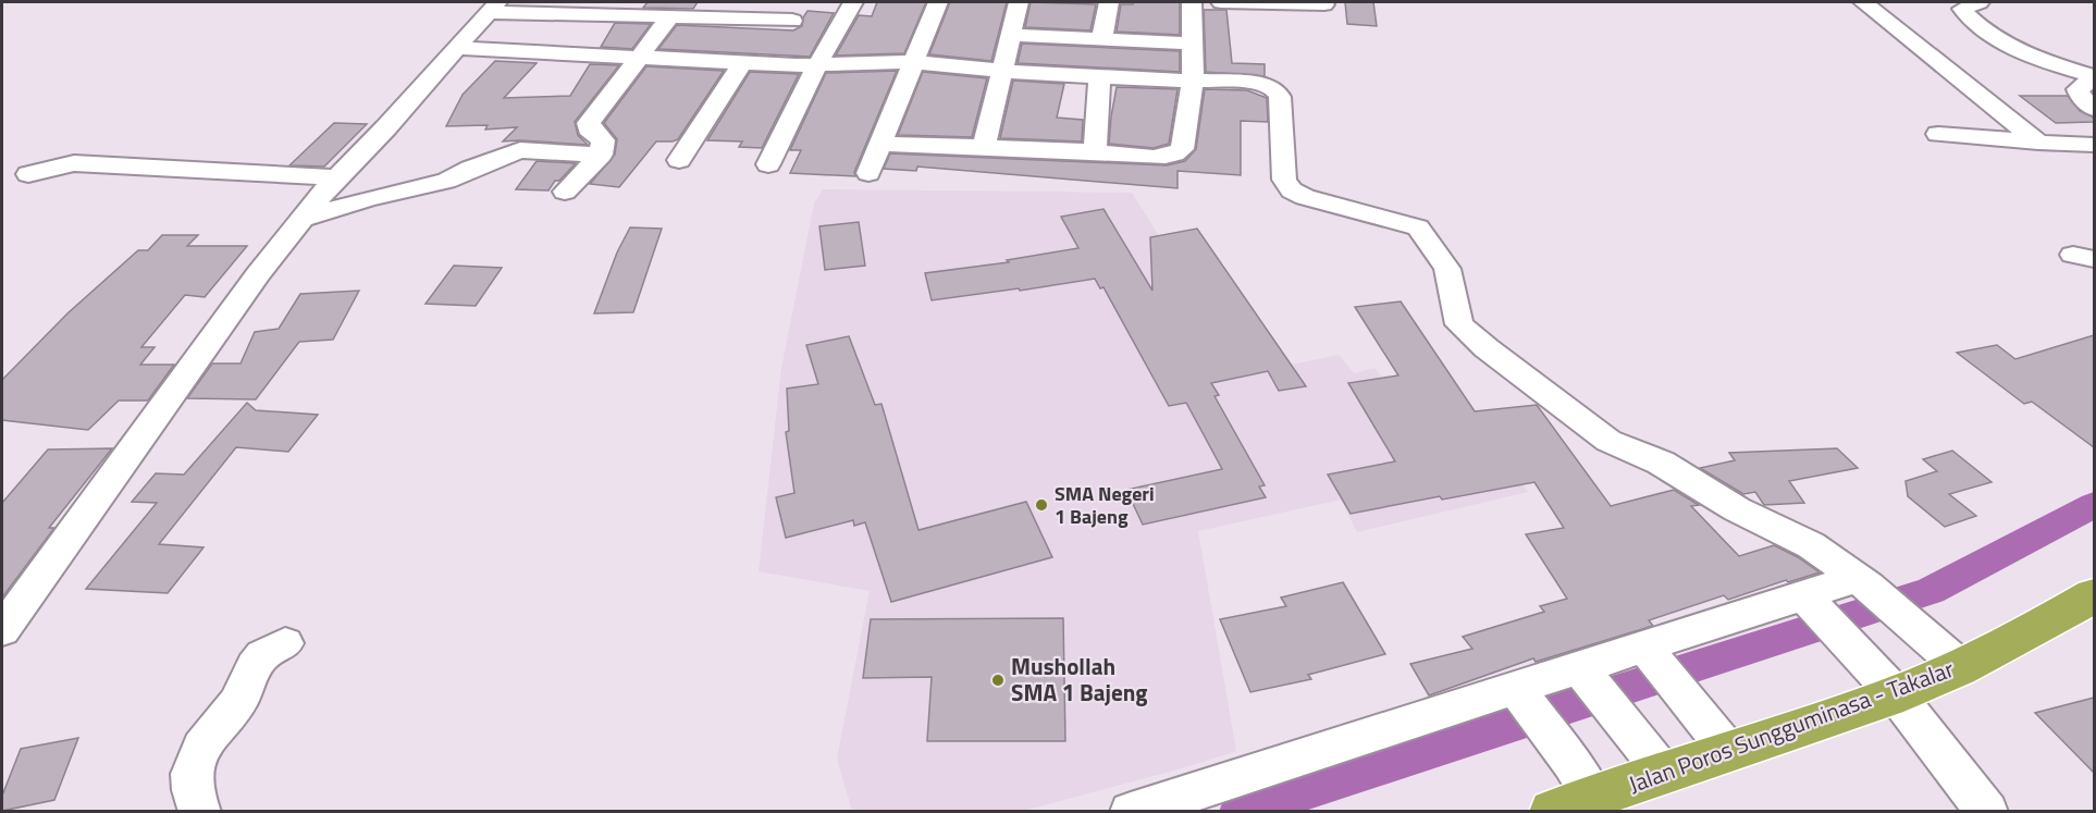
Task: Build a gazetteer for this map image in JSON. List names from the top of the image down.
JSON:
{
  "streets": {
    "highway": ["Jalan Poros Sungguminasa - Takalar"]
  },
  "places": ["SMA Negeri 1 Bajeng", "Mushollah SMA 1 Bajeng"]
}
